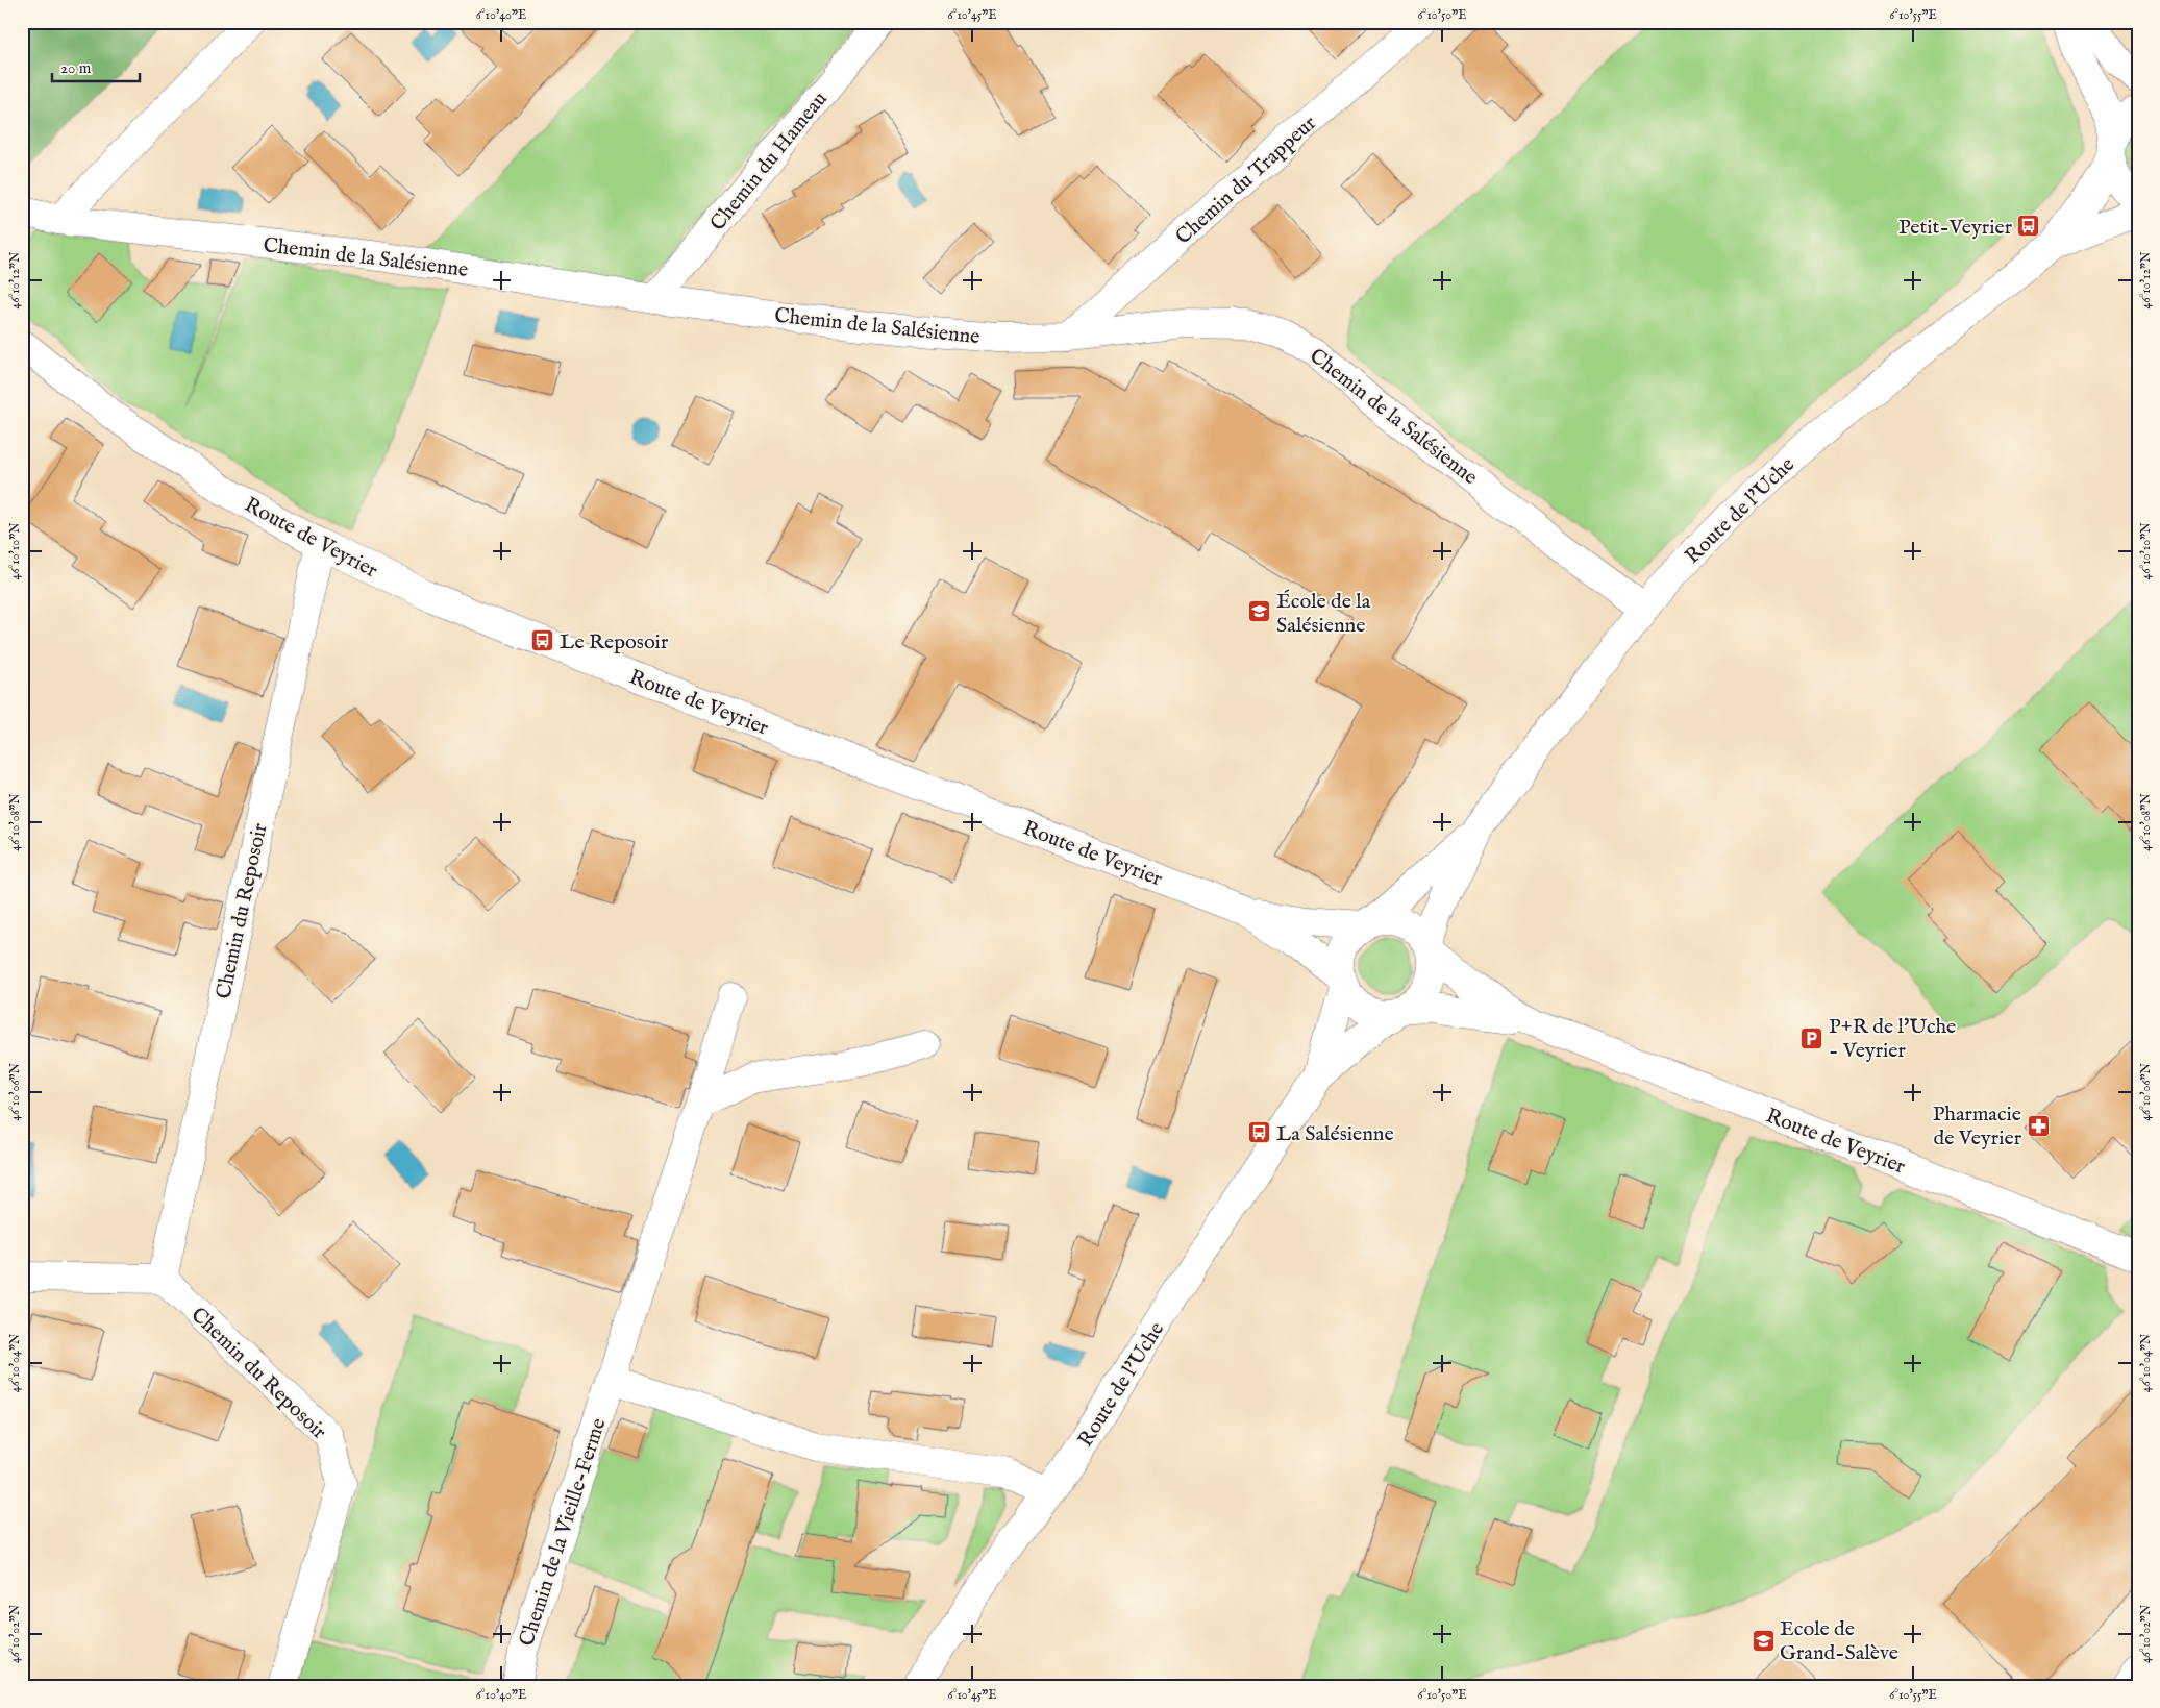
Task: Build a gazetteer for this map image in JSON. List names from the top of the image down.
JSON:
{
  "streets": {
    "street": [
      "Chemin du Hameau",
      "Chemin du Trappeur",
      "Chemin de la Salésienne",
      "Route de l'Uche",
      "Route de Veyrier",
      "Chemin du Reposoir",
      "Chemin de la Vieille-Ferme"
    ]
  },
  "crossings": [
    ["Chemin du Hameau", "Chemin de la Salésienne"],
    ["Chemin du Trappeur", "Chemin de la Salésienne"],
    ["Chemin de la Salésienne", "Route de l'Uche"],
    ["Route de l'Uche", "Route de Veyrier"],
    ["Route de Veyrier", "Chemin du Reposoir"]
  ],
  "places": {
    "bus stop": ["Petit-Veyrier", "Le Reposoir", "La Salésienne"],
    "school or university": ["École de la Salésienne", "Ecole de Grand-Salève"],
    "parking": ["P+R de l'Uche - Veyrier"],
    "pharmacy": ["Pharmacie de Veyrier"]
  },
  "scale_bar": "20 m",
  "coordinates": [
    "6°10'40\"E",
    "6°10'45\"E",
    "6°10'50\"E",
    "6°10'55\"E",
    "46°10'12\"N",
    "46°10'10\"N",
    "46°10'08\"N",
    "46°10'06\"N",
    "46°10'04\"N",
    "46°10'02\"N"
  ]
}
